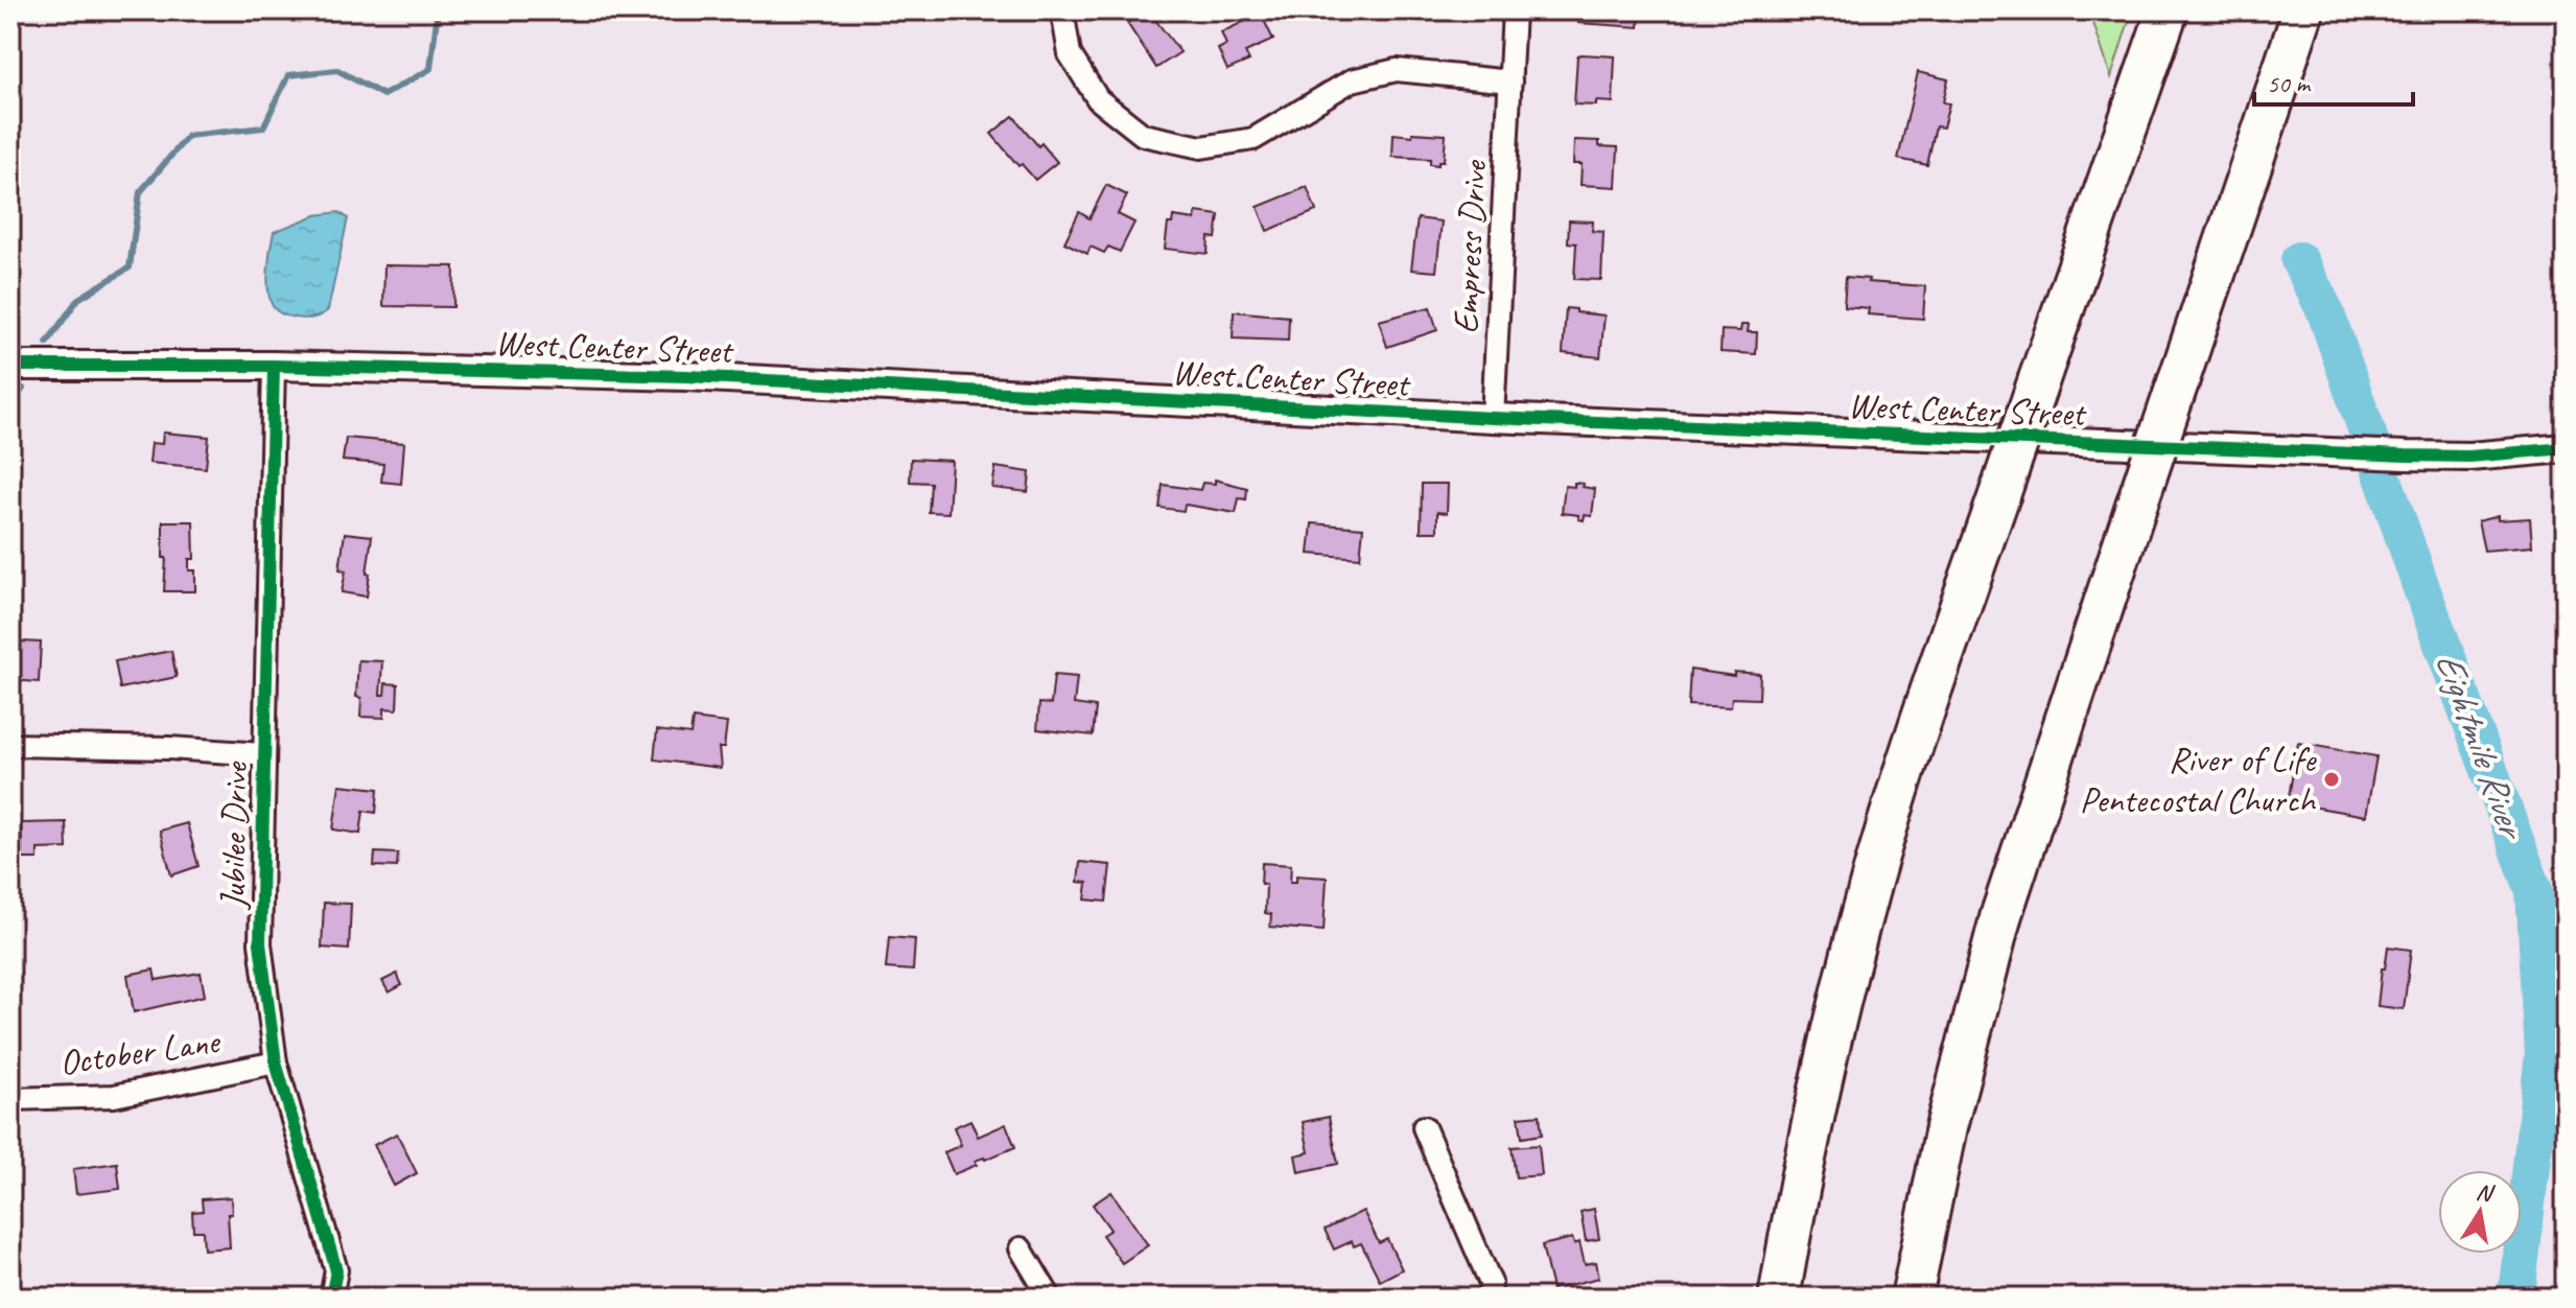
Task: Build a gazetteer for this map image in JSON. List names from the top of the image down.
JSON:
{
  "streets": {
    "street": [
      "Empress Drive",
      "West Center Street",
      "Jubilee Drive",
      "October Lane"
    ]
  },
  "crossings": [
    ["Empress Drive", "West Center Street"],
    ["West Center Street", "Jubilee Drive"],
    ["Jubilee Drive", "October Lane"]
  ],
  "water": ["Eightmile River"],
  "places": ["River of Life Pentecostal Church"],
  "scale_bar": "50 m",
  "north": "top"
}
